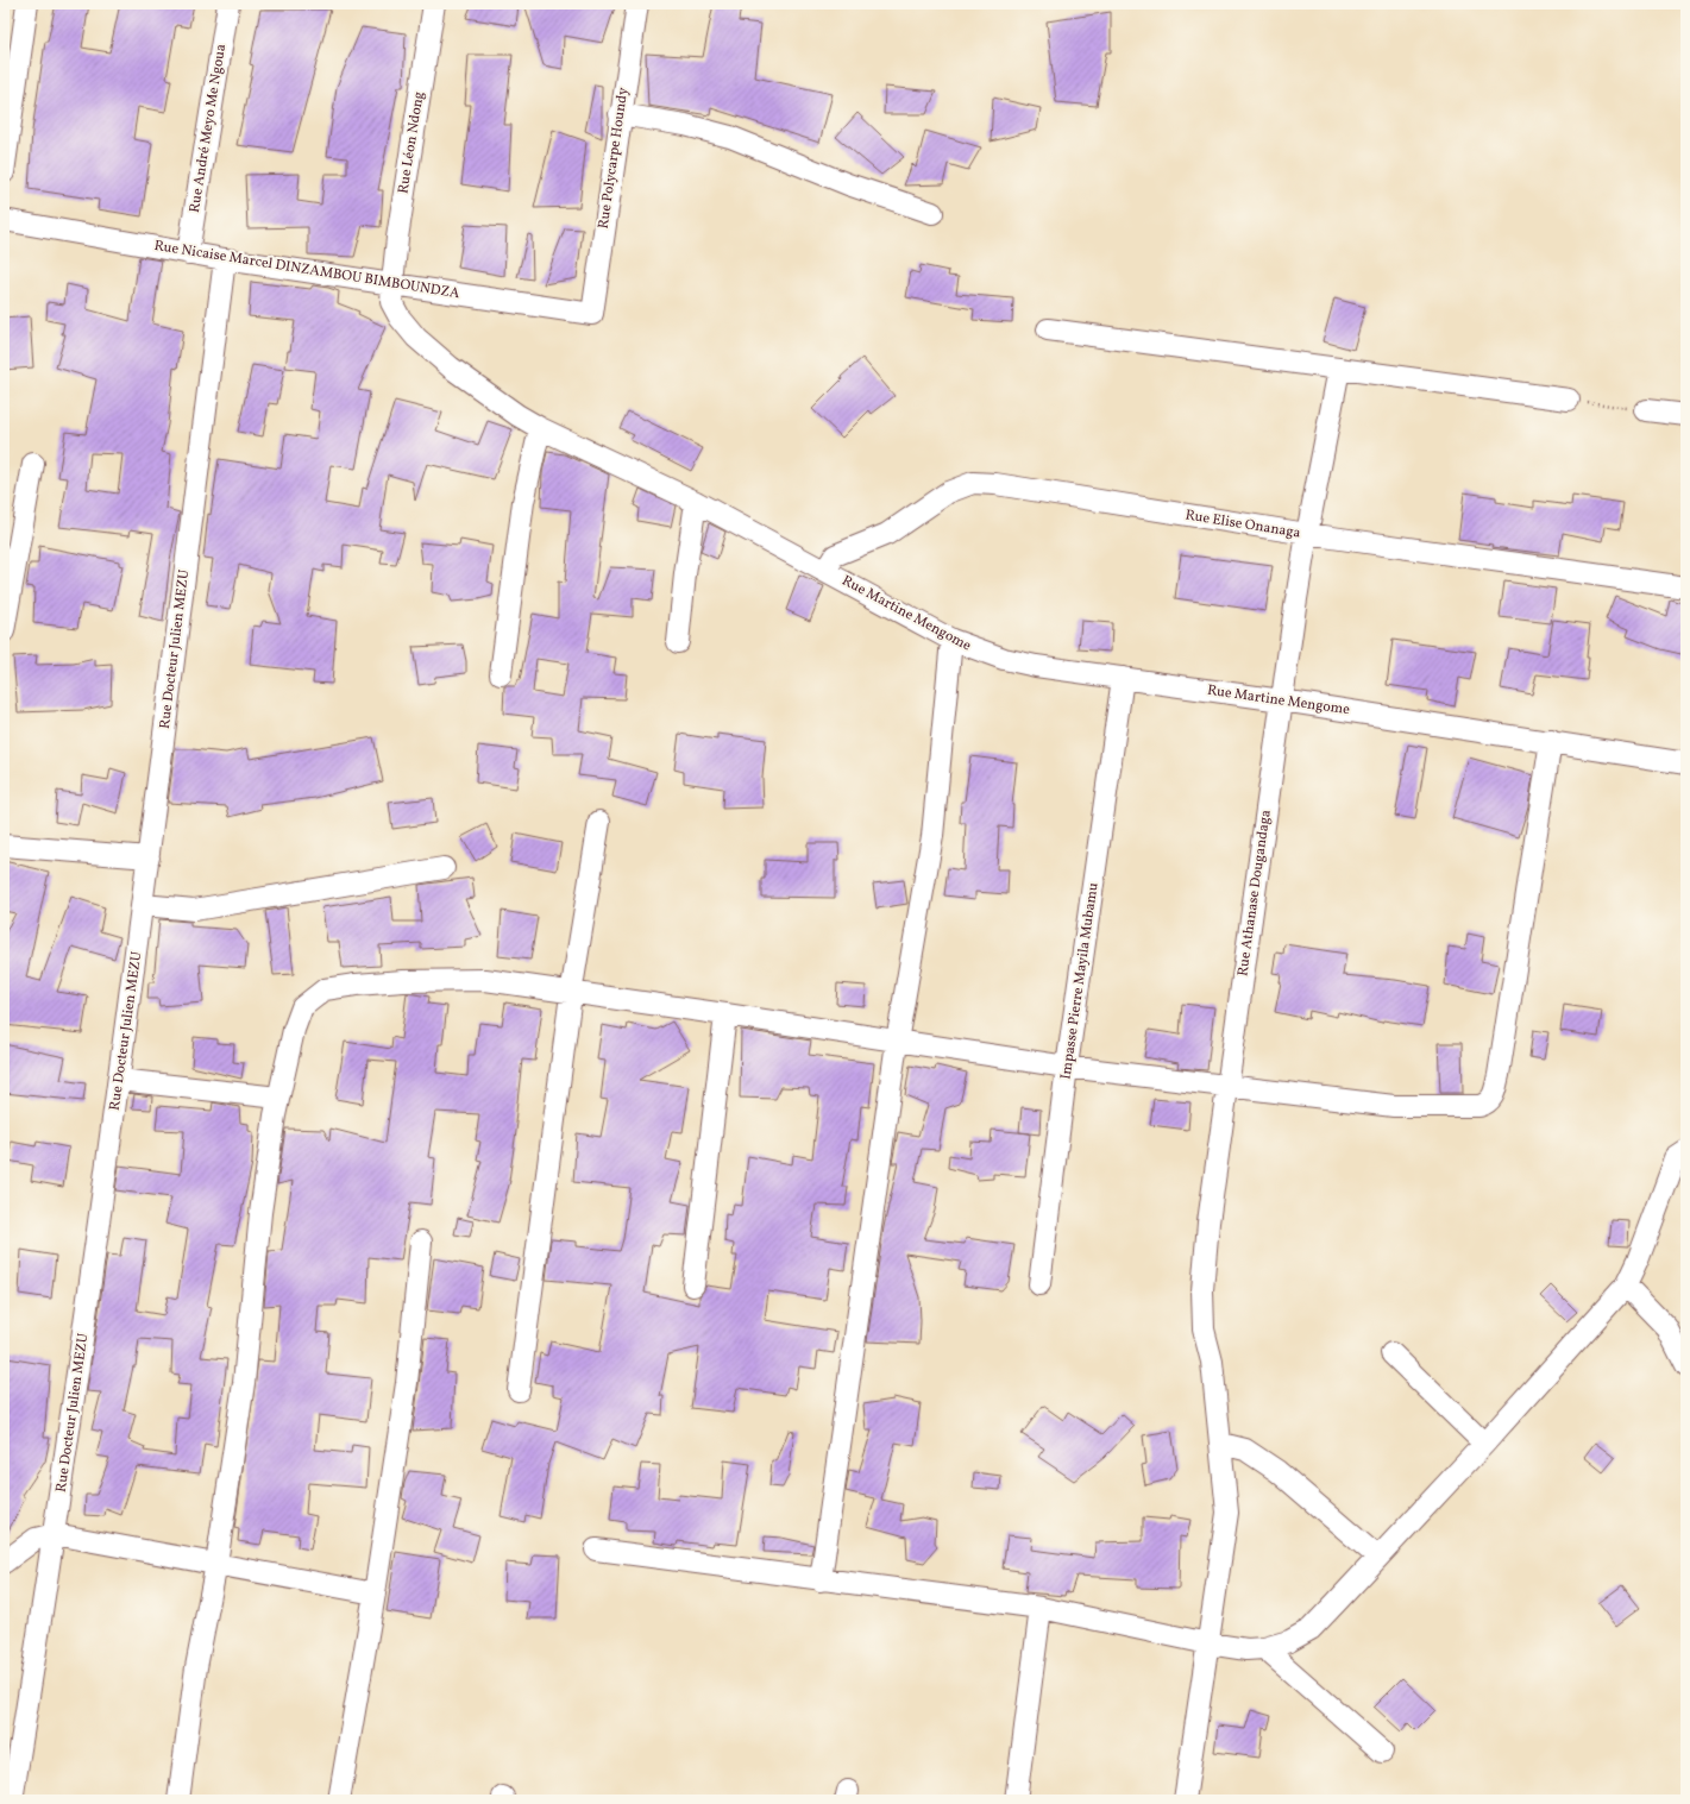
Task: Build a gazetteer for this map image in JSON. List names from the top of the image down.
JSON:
{
  "streets": {
    "street": [
      "Rue André Meyo Me Ngoua",
      "Rue Léon Ndong",
      "Rue Polycarpe Houndy",
      "Rue Nicaise Marcel DINZAMBOU BIMBOUNDZA",
      "Rue Elise Onanaga",
      "Rue Martine Mengome",
      "Rue Docteur Julien MEZU",
      "Rue Athanase Dougandaga",
      "Impasse Pierre Mayila Mubamu"
    ]
  },
  "crossings": [
    ["Rue André Meyo Me Ngoua", "Rue Nicaise Marcel DINZAMBOU BIMBOUNDZA"],
    ["Rue Léon Ndong", "Rue Nicaise Marcel DINZAMBOU BIMBOUNDZA"],
    ["Rue Léon Ndong", "Rue Martine Mengome"],
    ["Rue Polycarpe Houndy", "Rue Nicaise Marcel DINZAMBOU BIMBOUNDZA"],
    ["Rue Nicaise Marcel DINZAMBOU BIMBOUNDZA", "Rue Martine Mengome"],
    ["Rue Nicaise Marcel DINZAMBOU BIMBOUNDZA", "Rue Docteur Julien MEZU"],
    ["Rue Elise Onanaga", "Rue Martine Mengome"],
    ["Rue Elise Onanaga", "Rue Athanase Dougandaga"],
    ["Rue Martine Mengome", "Rue Athanase Dougandaga"],
    ["Rue Martine Mengome", "Impasse Pierre Mayila Mubamu"]
  ]
}
